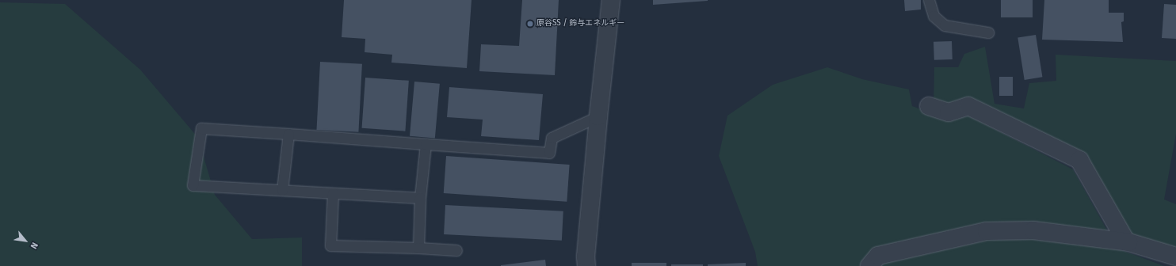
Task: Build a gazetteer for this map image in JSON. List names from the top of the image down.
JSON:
{
  "places": ["原谷SS / 鈴与エネルギー"],
  "north": "bottom right"
}
